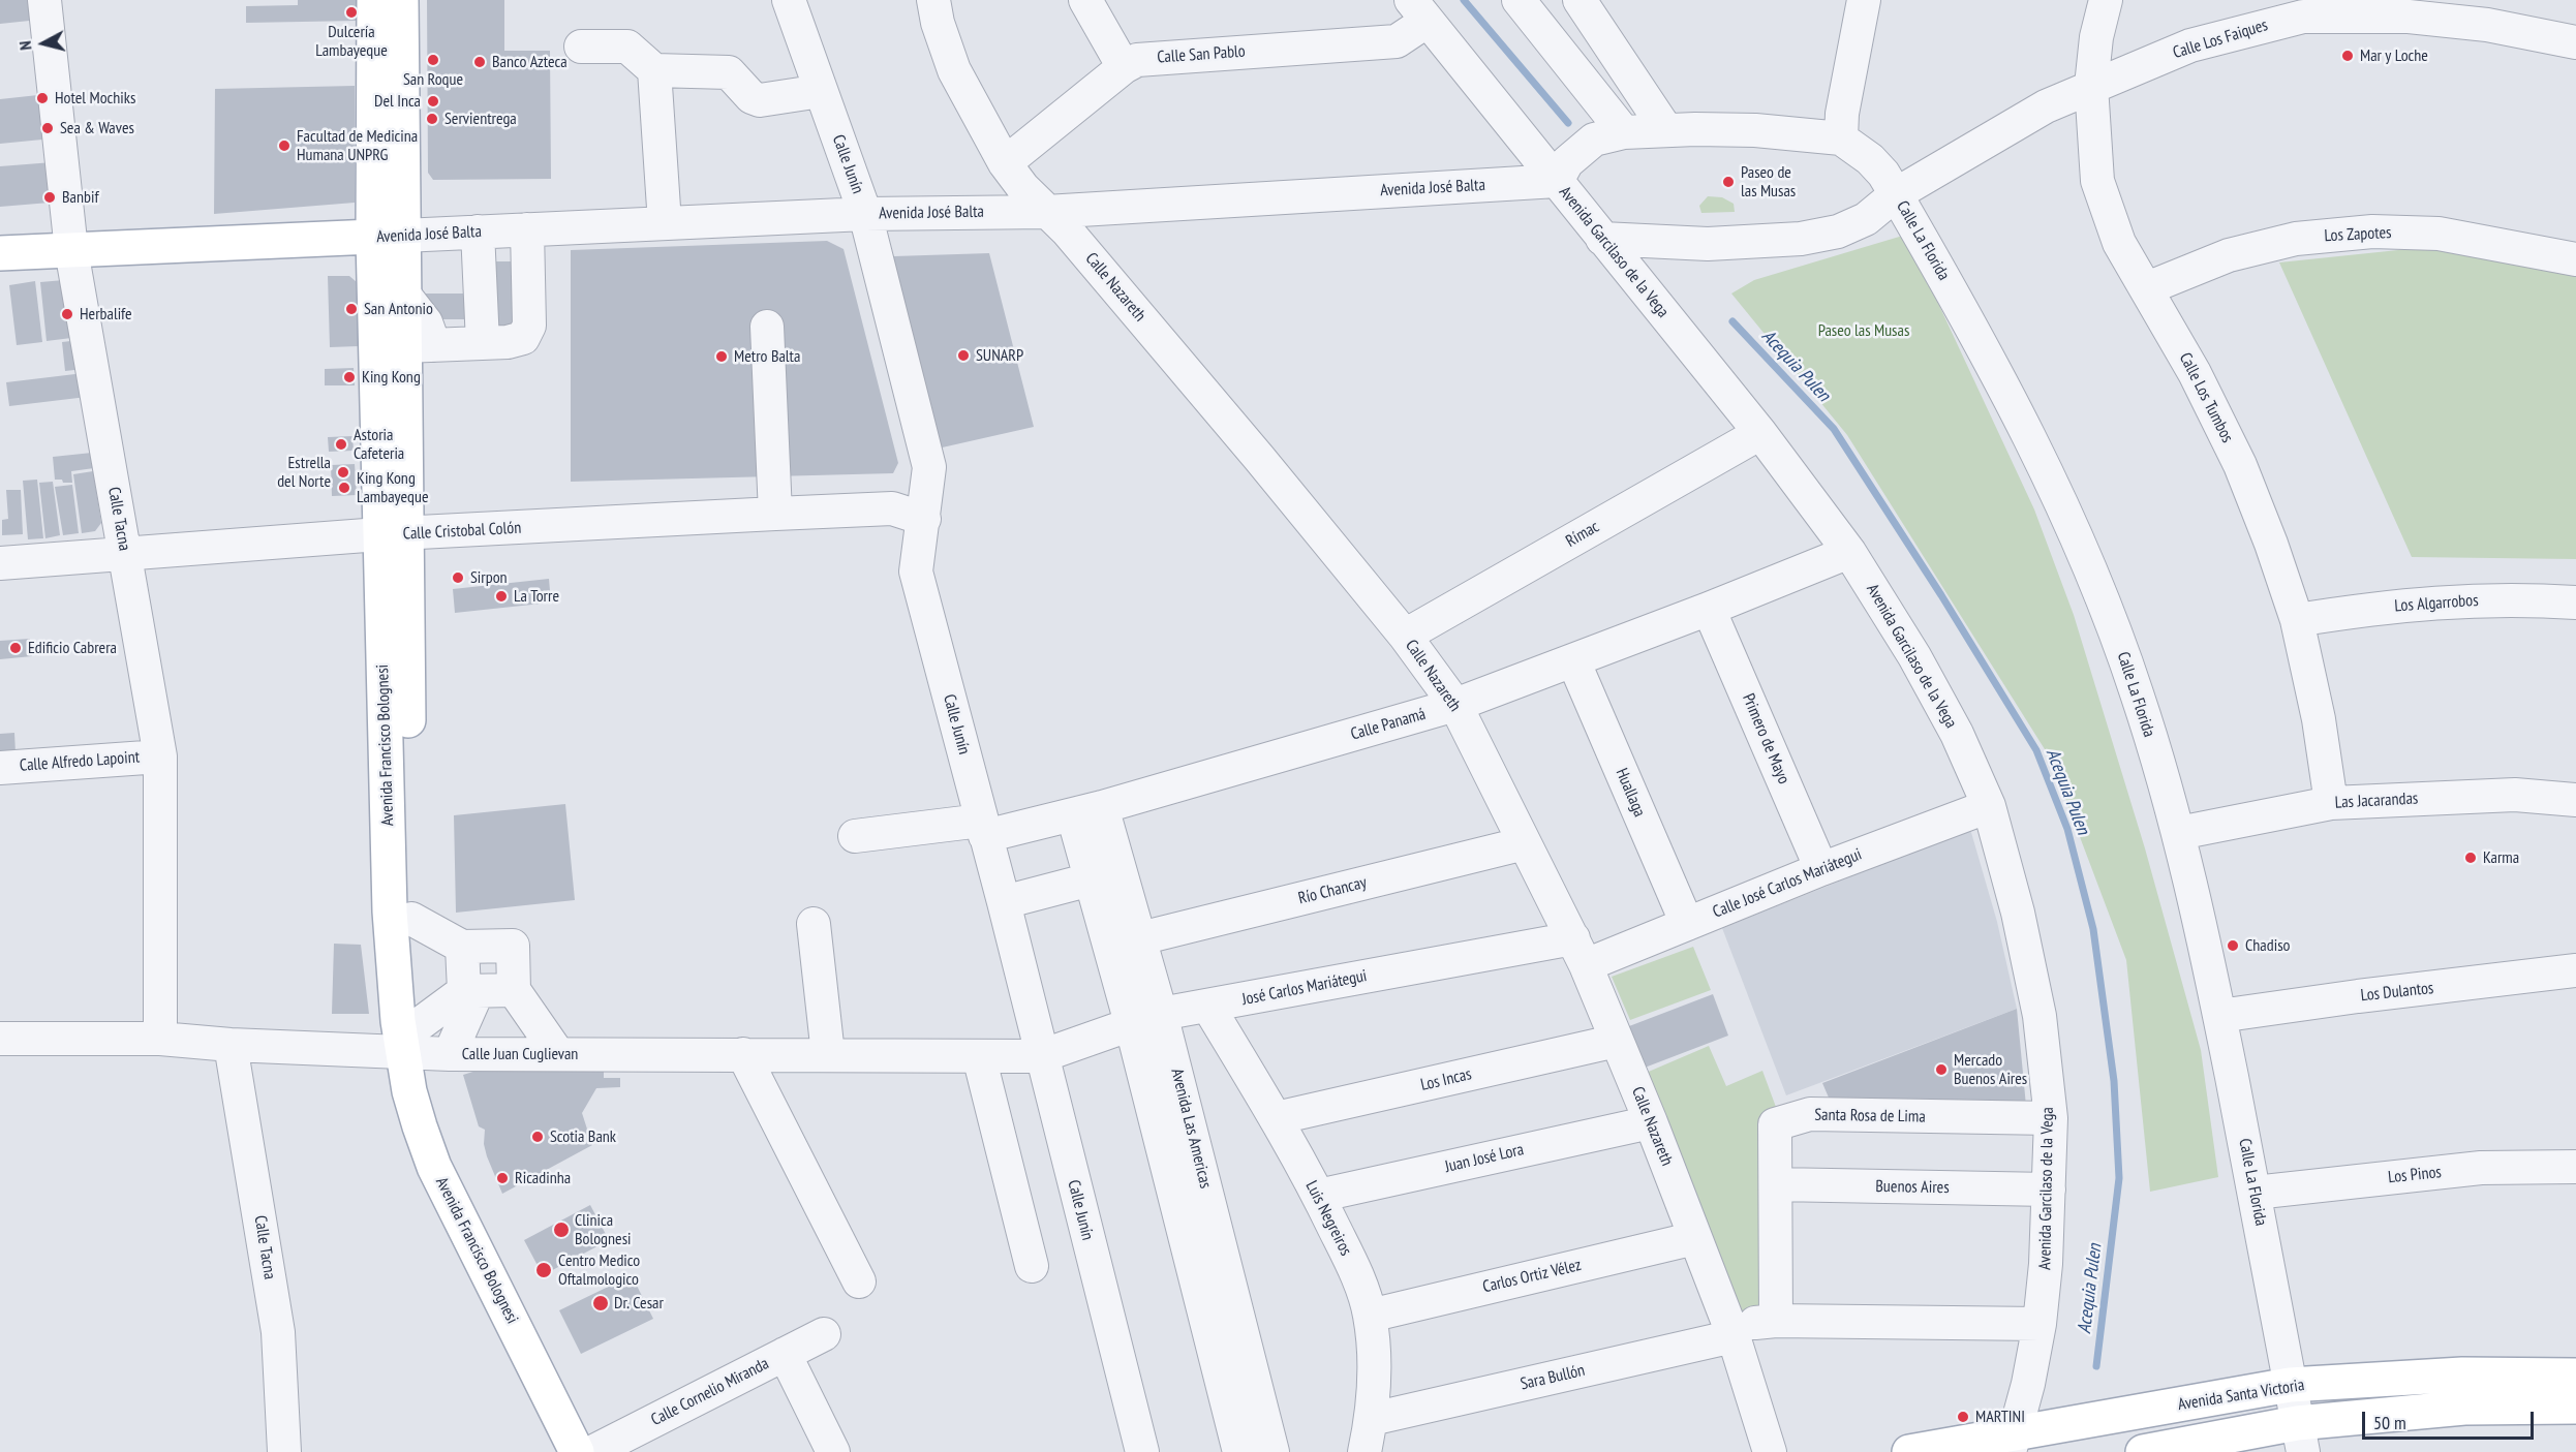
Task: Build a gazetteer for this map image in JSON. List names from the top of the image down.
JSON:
{
  "streets": {
    "main road": ["Avenida José Balta", "Avenida Francisco Bolognesi", "Avenida Santa Victoria"],
    "street": [
      "Calle Los Faiques",
      "Calle San Pablo",
      "Calle Junín",
      "Los Zapotes",
      "Calle La Florida",
      "Avenida Garcilaso de la Vega",
      "Calle Nazareth",
      "Calle Los Tumbos",
      "Calle Tacna",
      "Calle Cristobal Colón",
      "Rímac",
      "Los Algarrobos",
      "Calle Panamá",
      "Primero de Mayo",
      "Calle Alfredo Lapoint",
      "Huallaga",
      "Las Jacarandas",
      "Calle José Carlos Mariátegui",
      "Río Chancay",
      "José Carlos Mariátegui",
      "Los Dulantos",
      "Calle Juan Cuglievan",
      "Los Incas",
      "Santa Rosa de Lima",
      "Avenida Las Americas",
      "Juan José Lora",
      "Los Pinos",
      "Buenos Aires",
      "Luis Negreiros",
      "Carlos Ortiz Vélez",
      "Sara Bullón",
      "Calle Cornelio Miranda"
    ]
  },
  "crossings": [
    ["Calle Los Faiques", "Calle La Florida"],
    ["Calle Los Faiques", "Calle Los Tumbos"],
    ["Calle San Pablo", "Avenida Garcilaso de la Vega"],
    ["Calle San Pablo", "Calle Nazareth"],
    ["Calle Junín", "Avenida José Balta"],
    ["Calle Junín", "Calle Cristobal Colón"],
    ["Calle Junín", "Calle Panamá"],
    ["Calle Junín", "José Carlos Mariátegui"],
    ["Calle Junín", "Calle Juan Cuglievan"],
    ["Avenida José Balta", "Avenida Garcilaso de la Vega"],
    ["Avenida José Balta", "Calle Nazareth"],
    ["Avenida José Balta", "Calle Tacna"],
    ["Avenida José Balta", "Avenida Francisco Bolognesi"],
    ["Los Zapotes", "Calle Los Tumbos"],
    ["Calle La Florida", "Las Jacarandas"],
    ["Calle La Florida", "Los Dulantos"],
    ["Calle La Florida", "Los Pinos"],
    ["Calle La Florida", "Avenida Santa Victoria"],
    ["Avenida Garcilaso de la Vega", "Rímac"],
    ["Avenida Garcilaso de la Vega", "Calle Panamá"],
    ["Avenida Garcilaso de la Vega", "Calle José Carlos Mariátegui"],
    ["Avenida Garcilaso de la Vega", "Santa Rosa de Lima"],
    ["Avenida Garcilaso de la Vega", "Buenos Aires"],
    ["Avenida Garcilaso de la Vega", "Sara Bullón"],
    ["Avenida Garcilaso de la Vega", "Avenida Santa Victoria"],
    ["Calle Nazareth", "Rímac"],
    ["Calle Nazareth", "Calle Panamá"],
    ["Calle Nazareth", "Calle José Carlos Mariátegui"],
    ["Calle Nazareth", "Río Chancay"],
    ["Calle Nazareth", "José Carlos Mariátegui"],
    ["Calle Nazareth", "Los Incas"],
    ["Calle Nazareth", "Juan José Lora"],
    ["Calle Nazareth", "Carlos Ortiz Vélez"],
    ["Calle Nazareth", "Sara Bullón"],
    ["Calle Los Tumbos", "Los Algarrobos"],
    ["Calle Los Tumbos", "Las Jacarandas"],
    ["Calle Tacna", "Calle Cristobal Colón"],
    ["Calle Tacna", "Calle Alfredo Lapoint"],
    ["Calle Tacna", "Calle Juan Cuglievan"],
    ["Calle Cristobal Colón", "Avenida Francisco Bolognesi"],
    ["Calle Panamá", "Primero de Mayo"],
    ["Calle Panamá", "Huallaga"],
    ["Calle Panamá", "Avenida Las Americas"],
    ["Primero de Mayo", "Calle José Carlos Mariátegui"],
    ["Avenida Francisco Bolognesi", "Calle Juan Cuglievan"],
    ["Avenida Francisco Bolognesi", "Calle Cornelio Miranda"],
    ["Huallaga", "Calle José Carlos Mariátegui"],
    ["Calle José Carlos Mariátegui", "José Carlos Mariátegui"],
    ["Río Chancay", "Avenida Las Americas"],
    ["José Carlos Mariátegui", "Calle Juan Cuglievan"],
    ["José Carlos Mariátegui", "Avenida Las Americas"],
    ["José Carlos Mariátegui", "Luis Negreiros"],
    ["Los Incas", "Luis Negreiros"],
    ["Santa Rosa de Lima", "Buenos Aires"],
    ["Santa Rosa de Lima", "Sara Bullón"],
    ["Juan José Lora", "Luis Negreiros"],
    ["Luis Negreiros", "Carlos Ortiz Vélez"],
    ["Luis Negreiros", "Sara Bullón"]
  ],
  "water": ["Acequia Pulen"],
  "parks": ["Paseo las Musas"],
  "places": [
    "Dulcería Lambayeque",
    "Mar y Loche",
    "San Roque",
    "Banco Azteca",
    "Hotel Mochiks",
    "Del Inca",
    "Servientrega",
    "Sea & Waves",
    "Facultad de Medicina Humana UNPRG",
    "Paseo de las Musas",
    "Banbif",
    "San Antonio",
    "Herbalife",
    "SUNARP",
    "Metro Balta",
    "King Kong",
    "Astoria Cafeteria",
    "Estrella del Norte",
    "King Kong Lambayeque",
    "Sirpon",
    "La Torre",
    "Edificio Cabrera",
    "Karma",
    "Chadiso",
    "Mercado Buenos Aires",
    "Scotia Bank",
    "Ricadinha",
    "Clinica Bolognesi",
    "Centro Medico Oftalmologico",
    "Dr. Cesar",
    "MARTINI"
  ],
  "scale_bar": "50 m",
  "north": "left"
}
